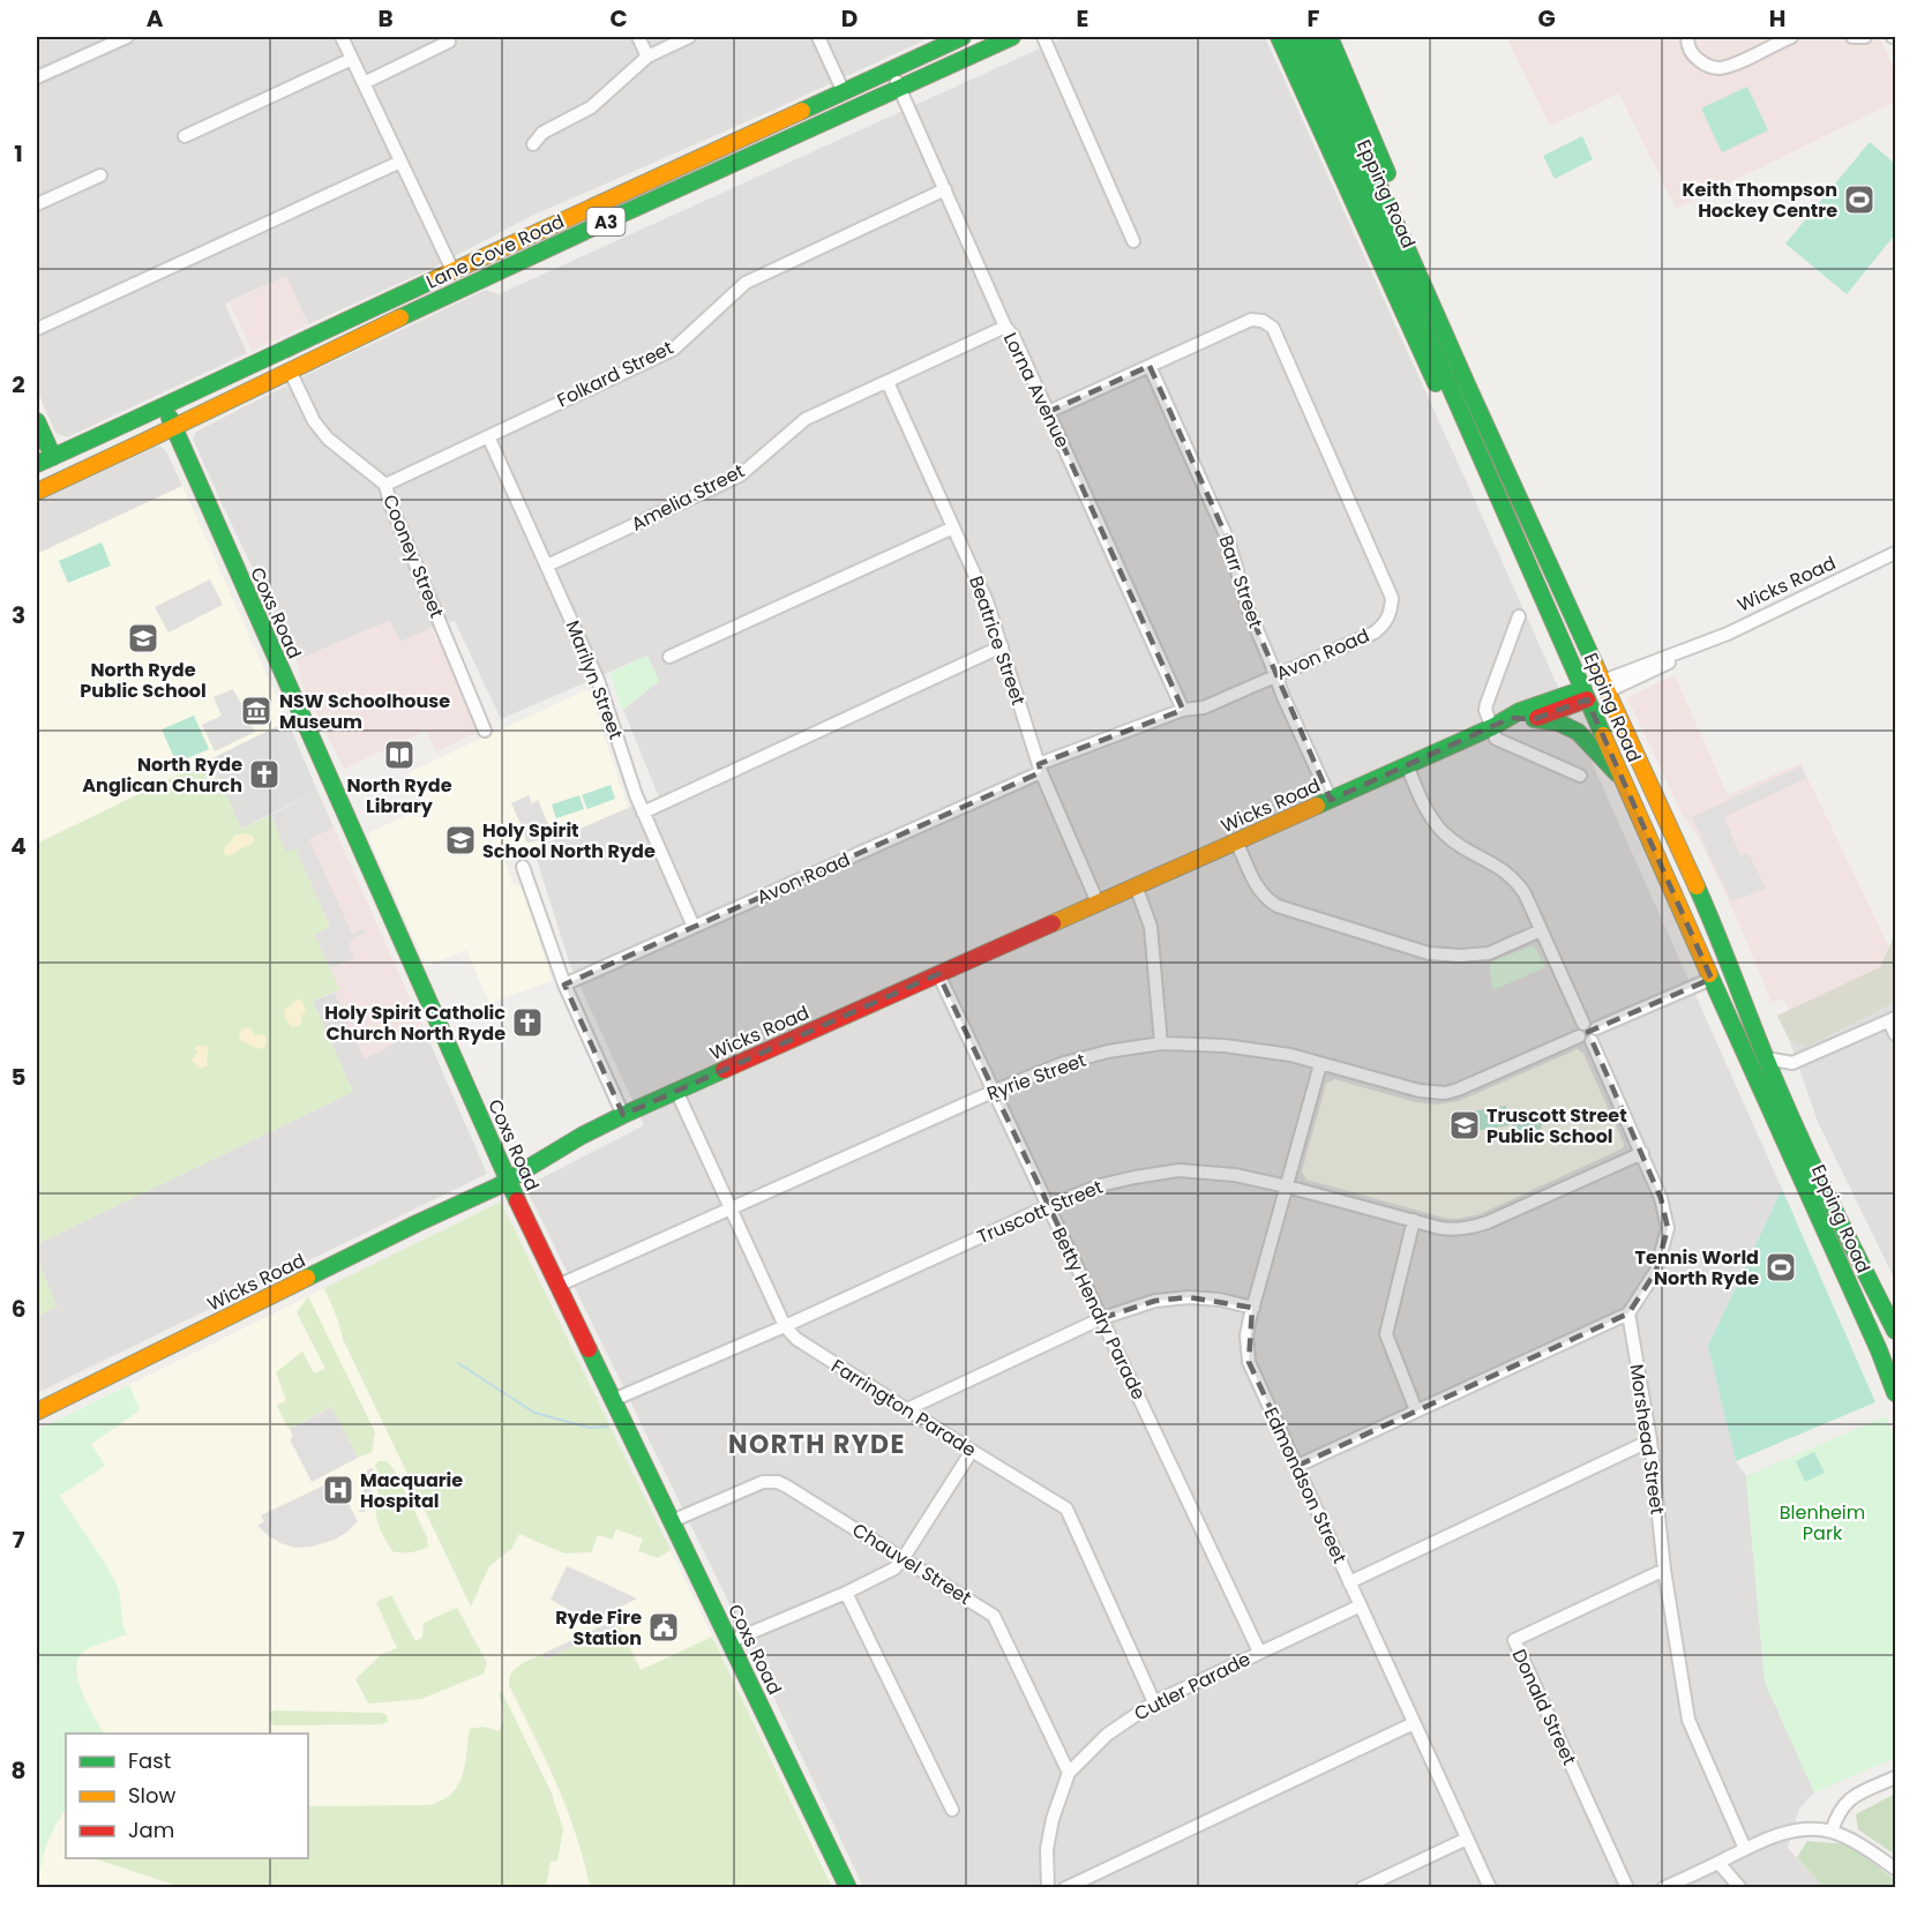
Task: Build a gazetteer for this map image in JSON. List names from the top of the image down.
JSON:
{
  "streets": {
    "main road": [
      "Epping Road",
      "A3",
      "Lane Cove Road",
      "Wicks Road",
      "Coxs Road"
    ],
    "street": [
      "Folkard Street",
      "Lorna Avenue",
      "Amelia Street",
      "Cooney Street",
      "Barr Street",
      "Beatrice Street",
      "Avon Road",
      "Marilyn Street",
      "Ryrie Street",
      "Truscott Street",
      "Betty Hendry Parade",
      "Farrington Parade",
      "Morshead Street",
      "Edmondson Street",
      "Chauvel Street",
      "Cutler Parade",
      "Donald Street"
    ]
  },
  "crossings": [
    ["Epping Road", "Wicks Road"],
    ["Lane Cove Road", "Lorna Avenue"],
    ["Lane Cove Road", "Cooney Street"],
    ["Lane Cove Road", "Coxs Road"],
    ["Folkard Street", "Lorna Avenue"],
    ["Folkard Street", "Cooney Street"],
    ["Folkard Street", "Marilyn Street"],
    ["Lorna Avenue", "Amelia Street"],
    ["Lorna Avenue", "Avon Road"],
    ["Amelia Street", "Beatrice Street"],
    ["Amelia Street", "Marilyn Street"],
    ["Barr Street", "Wicks Road"],
    ["Barr Street", "Avon Road"],
    ["Wicks Road", "Coxs Road"],
    ["Wicks Road", "Beatrice Street"],
    ["Wicks Road", "Betty Hendry Parade"],
    ["Wicks Road", "Farrington Parade"],
    ["Coxs Road", "Ryrie Street"],
    ["Coxs Road", "Truscott Street"],
    ["Coxs Road", "Chauvel Street"],
    ["Beatrice Street", "Avon Road"],
    ["Avon Road", "Marilyn Street"],
    ["Ryrie Street", "Betty Hendry Parade"],
    ["Ryrie Street", "Farrington Parade"],
    ["Ryrie Street", "Edmondson Street"],
    ["Truscott Street", "Betty Hendry Parade"],
    ["Truscott Street", "Farrington Parade"],
    ["Truscott Street", "Edmondson Street"],
    ["Betty Hendry Parade", "Cutler Parade"],
    ["Farrington Parade", "Cutler Parade"],
    ["Morshead Street", "Donald Street"],
    ["Edmondson Street", "Cutler Parade"],
    ["Chauvel Street", "Cutler Parade"]
  ],
  "districts": ["NORTH RYDE"],
  "parks": ["Blenheim Park"],
  "places": {
    "sports": ["Keith Thompson Hockey Centre", "Tennis World North Ryde"],
    "school or university": ["North Ryde Public School", "Holy Spirit School North Ryde", "Truscott Street Public School"],
    "museum": ["NSW Schoolhouse Museum"],
    "library": ["North Ryde Library"],
    "church": ["North Ryde Anglican Church", "Holy Spirit Catholic Church North Ryde"],
    "hospital": ["Macquarie Hospital"],
    "public building": ["Ryde Fire Station"]
  },
  "legend": ["Fast", "Slow", "Jam"],
  "grid": {
    "columns": [
      "A",
      "B",
      "C",
      "D",
      "E",
      "F",
      "G",
      "H"
    ],
    "rows": [
      "1",
      "2",
      "3",
      "4",
      "5",
      "6",
      "7",
      "8"
    ]
  }
}
